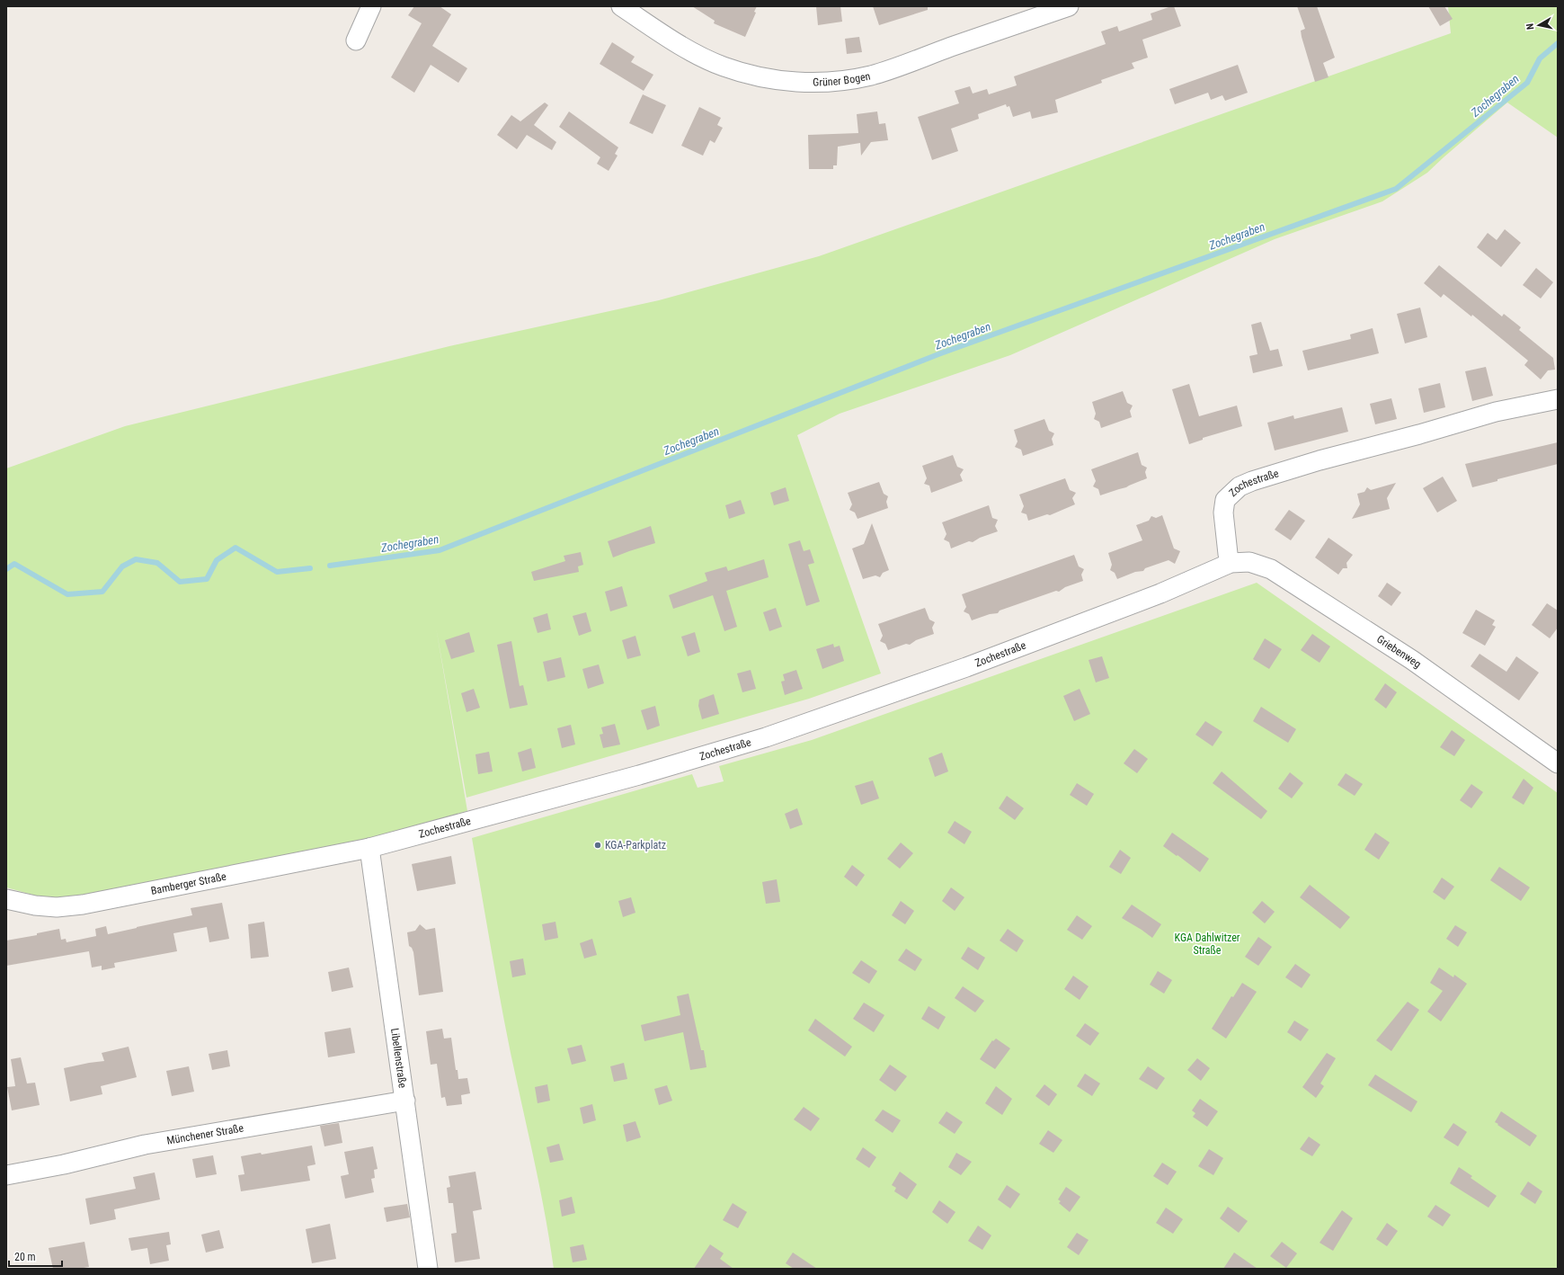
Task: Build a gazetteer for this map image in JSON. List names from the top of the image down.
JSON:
{
  "streets": {
    "street": [
      "Grüner Bogen",
      "Zochestraße",
      "Griebenweg",
      "Bamberger Straße",
      "Libellenstraße",
      "Münchener Straße"
    ]
  },
  "crossings": [
    ["Zochestraße", "Griebenweg"],
    ["Zochestraße", "Bamberger Straße"],
    ["Zochestraße", "Libellenstraße"],
    ["Bamberger Straße", "Libellenstraße"],
    ["Libellenstraße", "Münchener Straße"]
  ],
  "water": ["Zochegraben"],
  "parks": ["KGA Dahlwitzer Straße"],
  "places": ["KGA-Parkplatz"],
  "scale_bar": "20 m",
  "north": "left"
}
